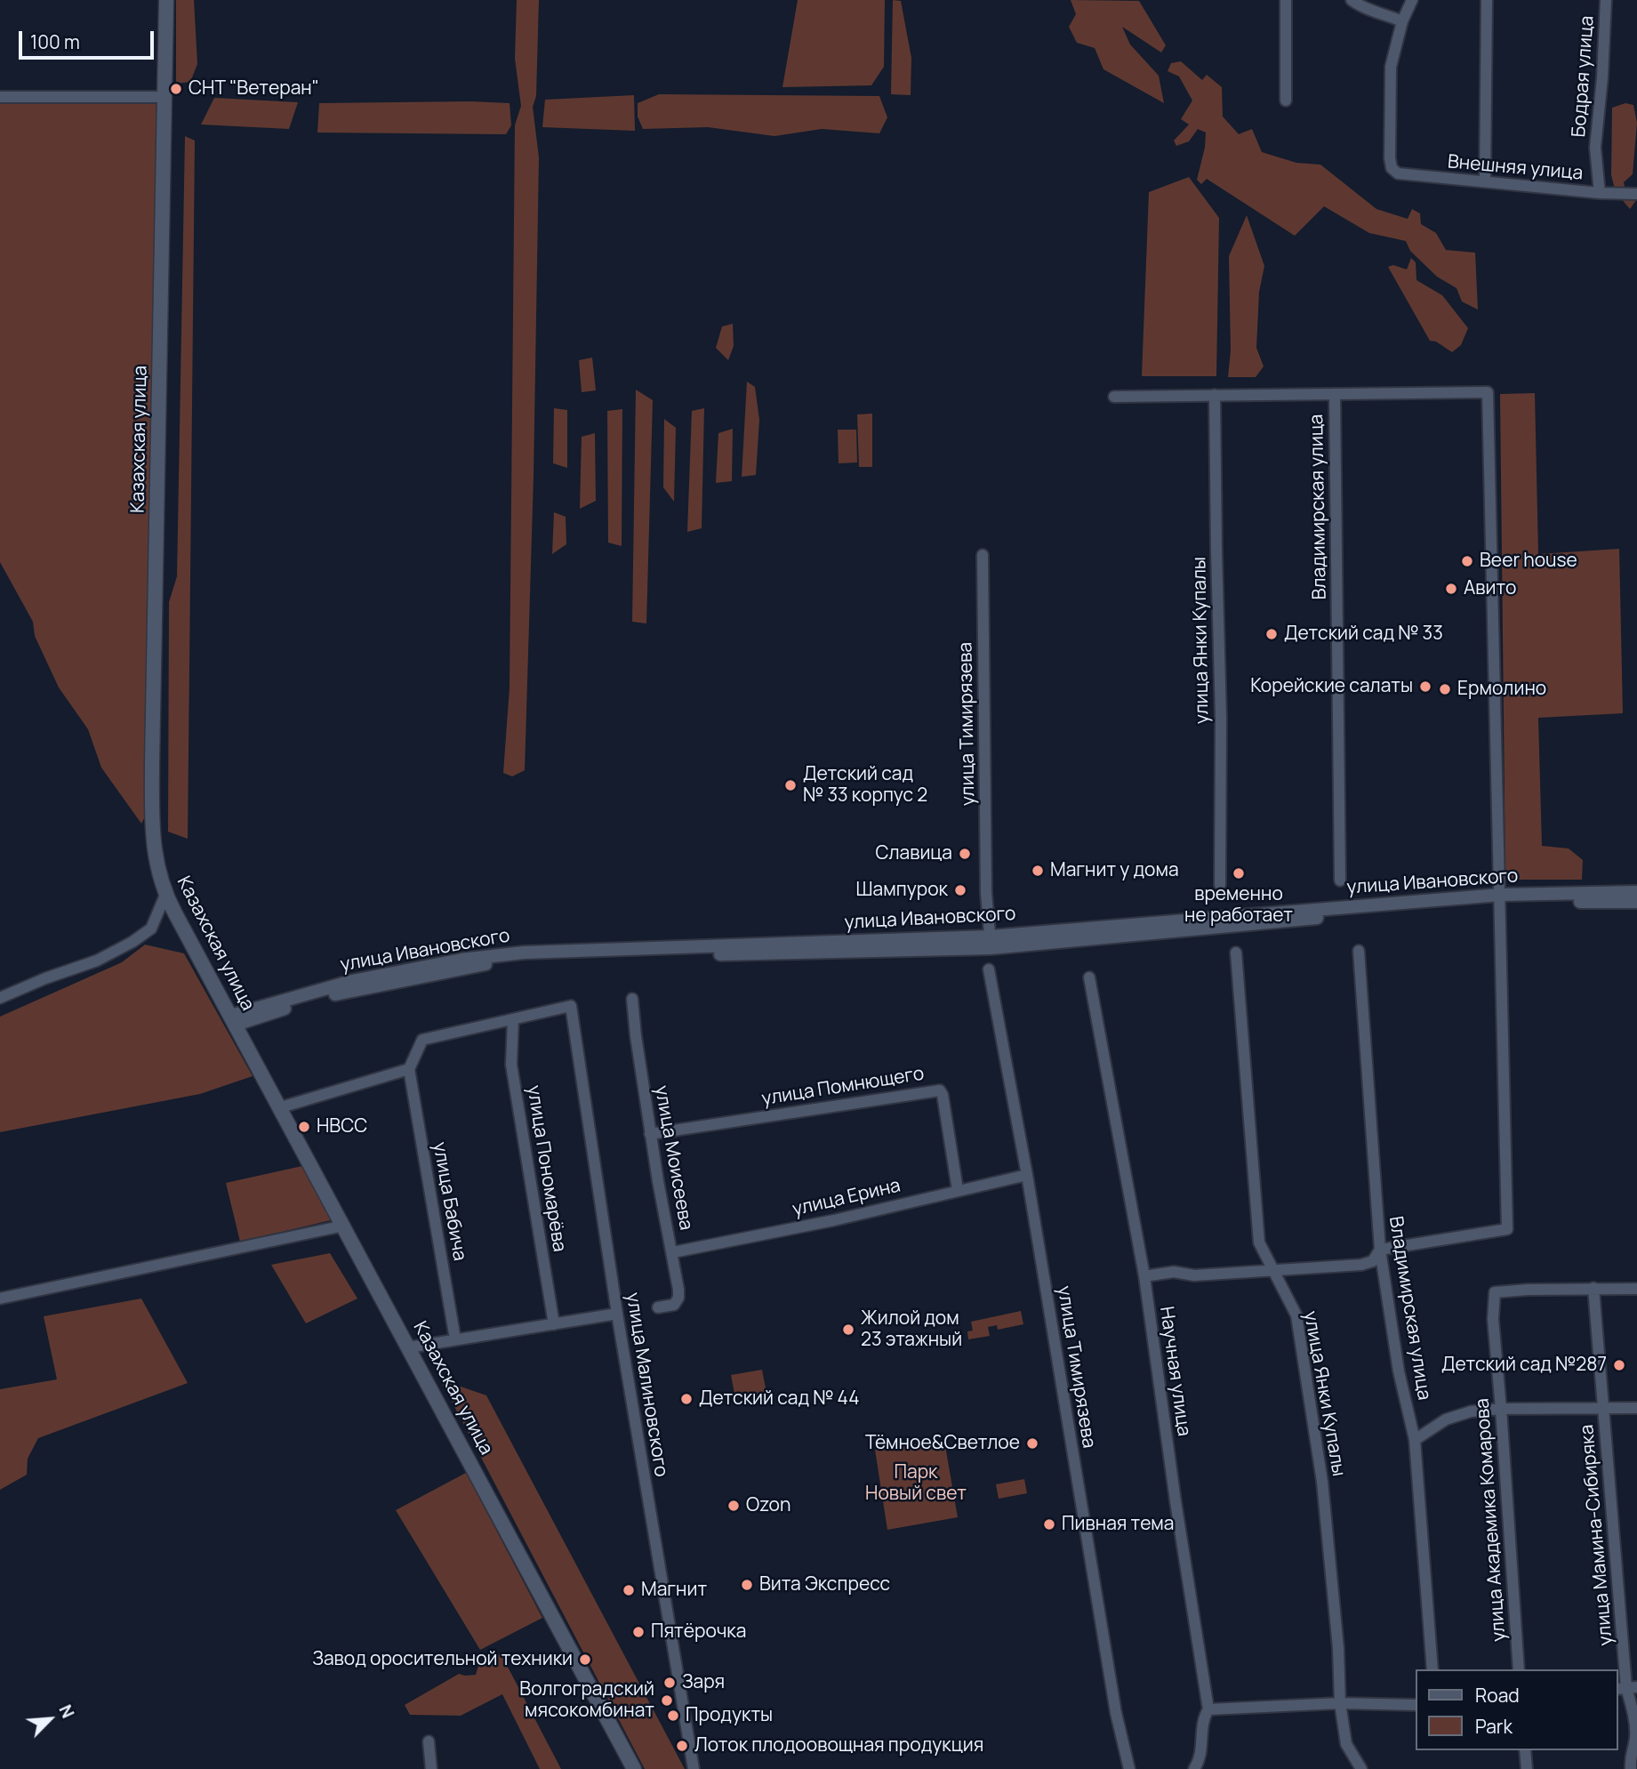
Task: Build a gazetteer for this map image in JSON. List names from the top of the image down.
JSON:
{
  "streets": {
    "main road": ["Казахская улица"],
    "street": [
      "Бодрая улица",
      "Внешняя улица",
      "Владимирская улица",
      "улица Янки Купалы",
      "улица Тимирязева",
      "улица Ивановского",
      "улица Помнющего",
      "улица Моисеева",
      "улица Пономарёва",
      "улица Ерина",
      "улица Бабича",
      "Научная улица",
      "улица Малиновского",
      "улица Академика Комарова",
      "улица Мамина-Сибиряка"
    ]
  },
  "crossings": [
    ["Бодрая улица", "Внешняя улица"],
    ["Казахская улица", "улица Ивановского"],
    ["улица Тимирязева", "улица Ивановского"],
    ["улица Тимирязева", "улица Ерина"],
    ["улица Помнющего", "улица Моисеева"],
    ["улица Помнющего", "улица Ерина"],
    ["улица Моисеева", "улица Ерина"],
    ["улица Пономарёва", "улица Малиновского"],
    ["улица Академика Комарова", "улица Мамина-Сибиряка"]
  ],
  "parks": ["Парк Новый свет"],
  "places": [
    "СНТ \"Ветеран\"",
    "Beer house",
    "Авито",
    "Детский сад № 33",
    "Корейские салаты",
    "Ермолино",
    "Детский сад № 33 корпус 2",
    "Славица",
    "Магнит у дома",
    "временно не работает",
    "Шампурок",
    "НВСС",
    "Жилой дом 23 этажный",
    "Детский сад №287",
    "Детский сад № 44",
    "Тёмное&Светлое",
    "Ozon",
    "Пивная тема",
    "Вита Экспресс",
    "Магнит",
    "Пятёрочка",
    "Завод оросительной техники",
    "Заря",
    "Волгоградский мясокомбинат",
    "Продукты",
    "Лоток плодоовощная продукция"
  ],
  "legend": ["Road", "Park"],
  "scale_bar": "100 m",
  "north": "top right"
}
